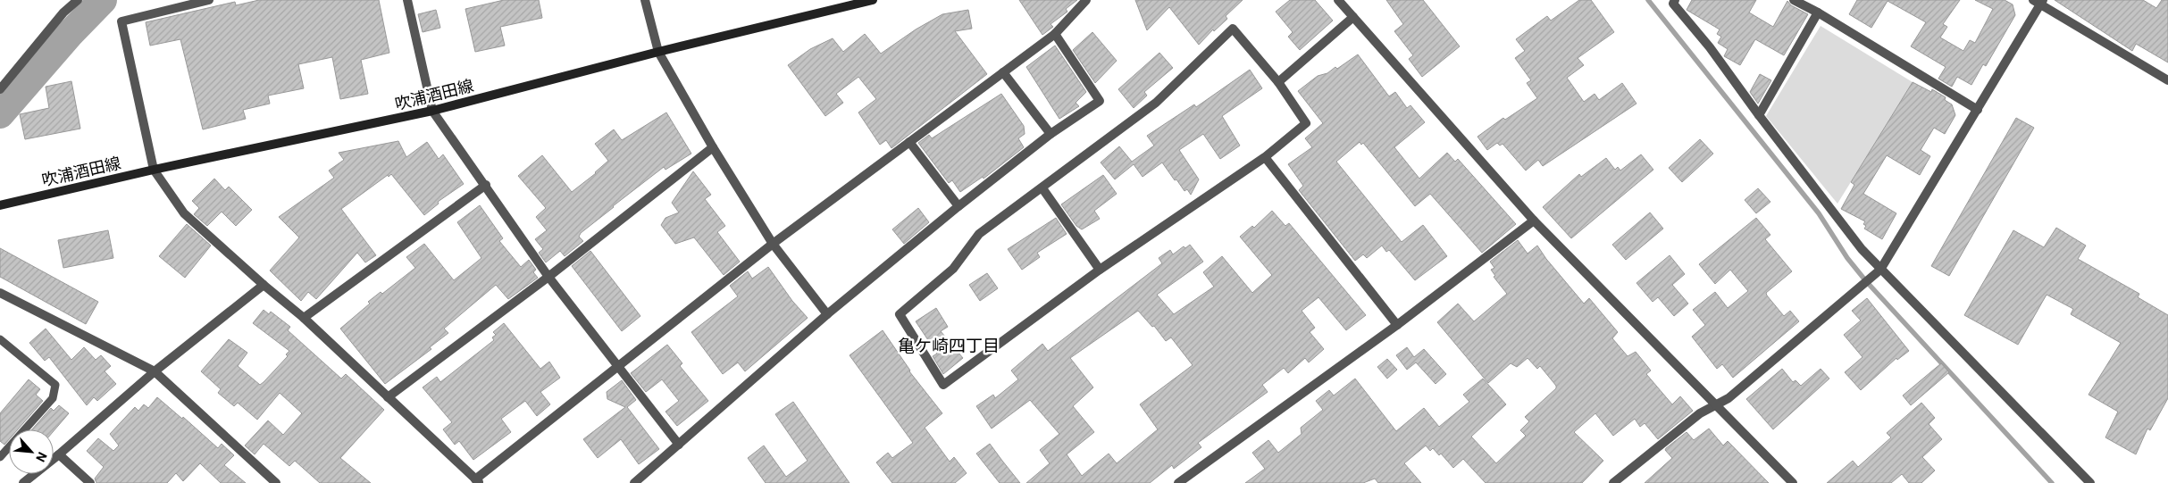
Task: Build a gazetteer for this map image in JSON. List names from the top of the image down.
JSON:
{
  "streets": {
    "main road": ["吹浦酒田線"]
  },
  "districts": ["亀ケ崎四丁目"],
  "north": "bottom right"
}
